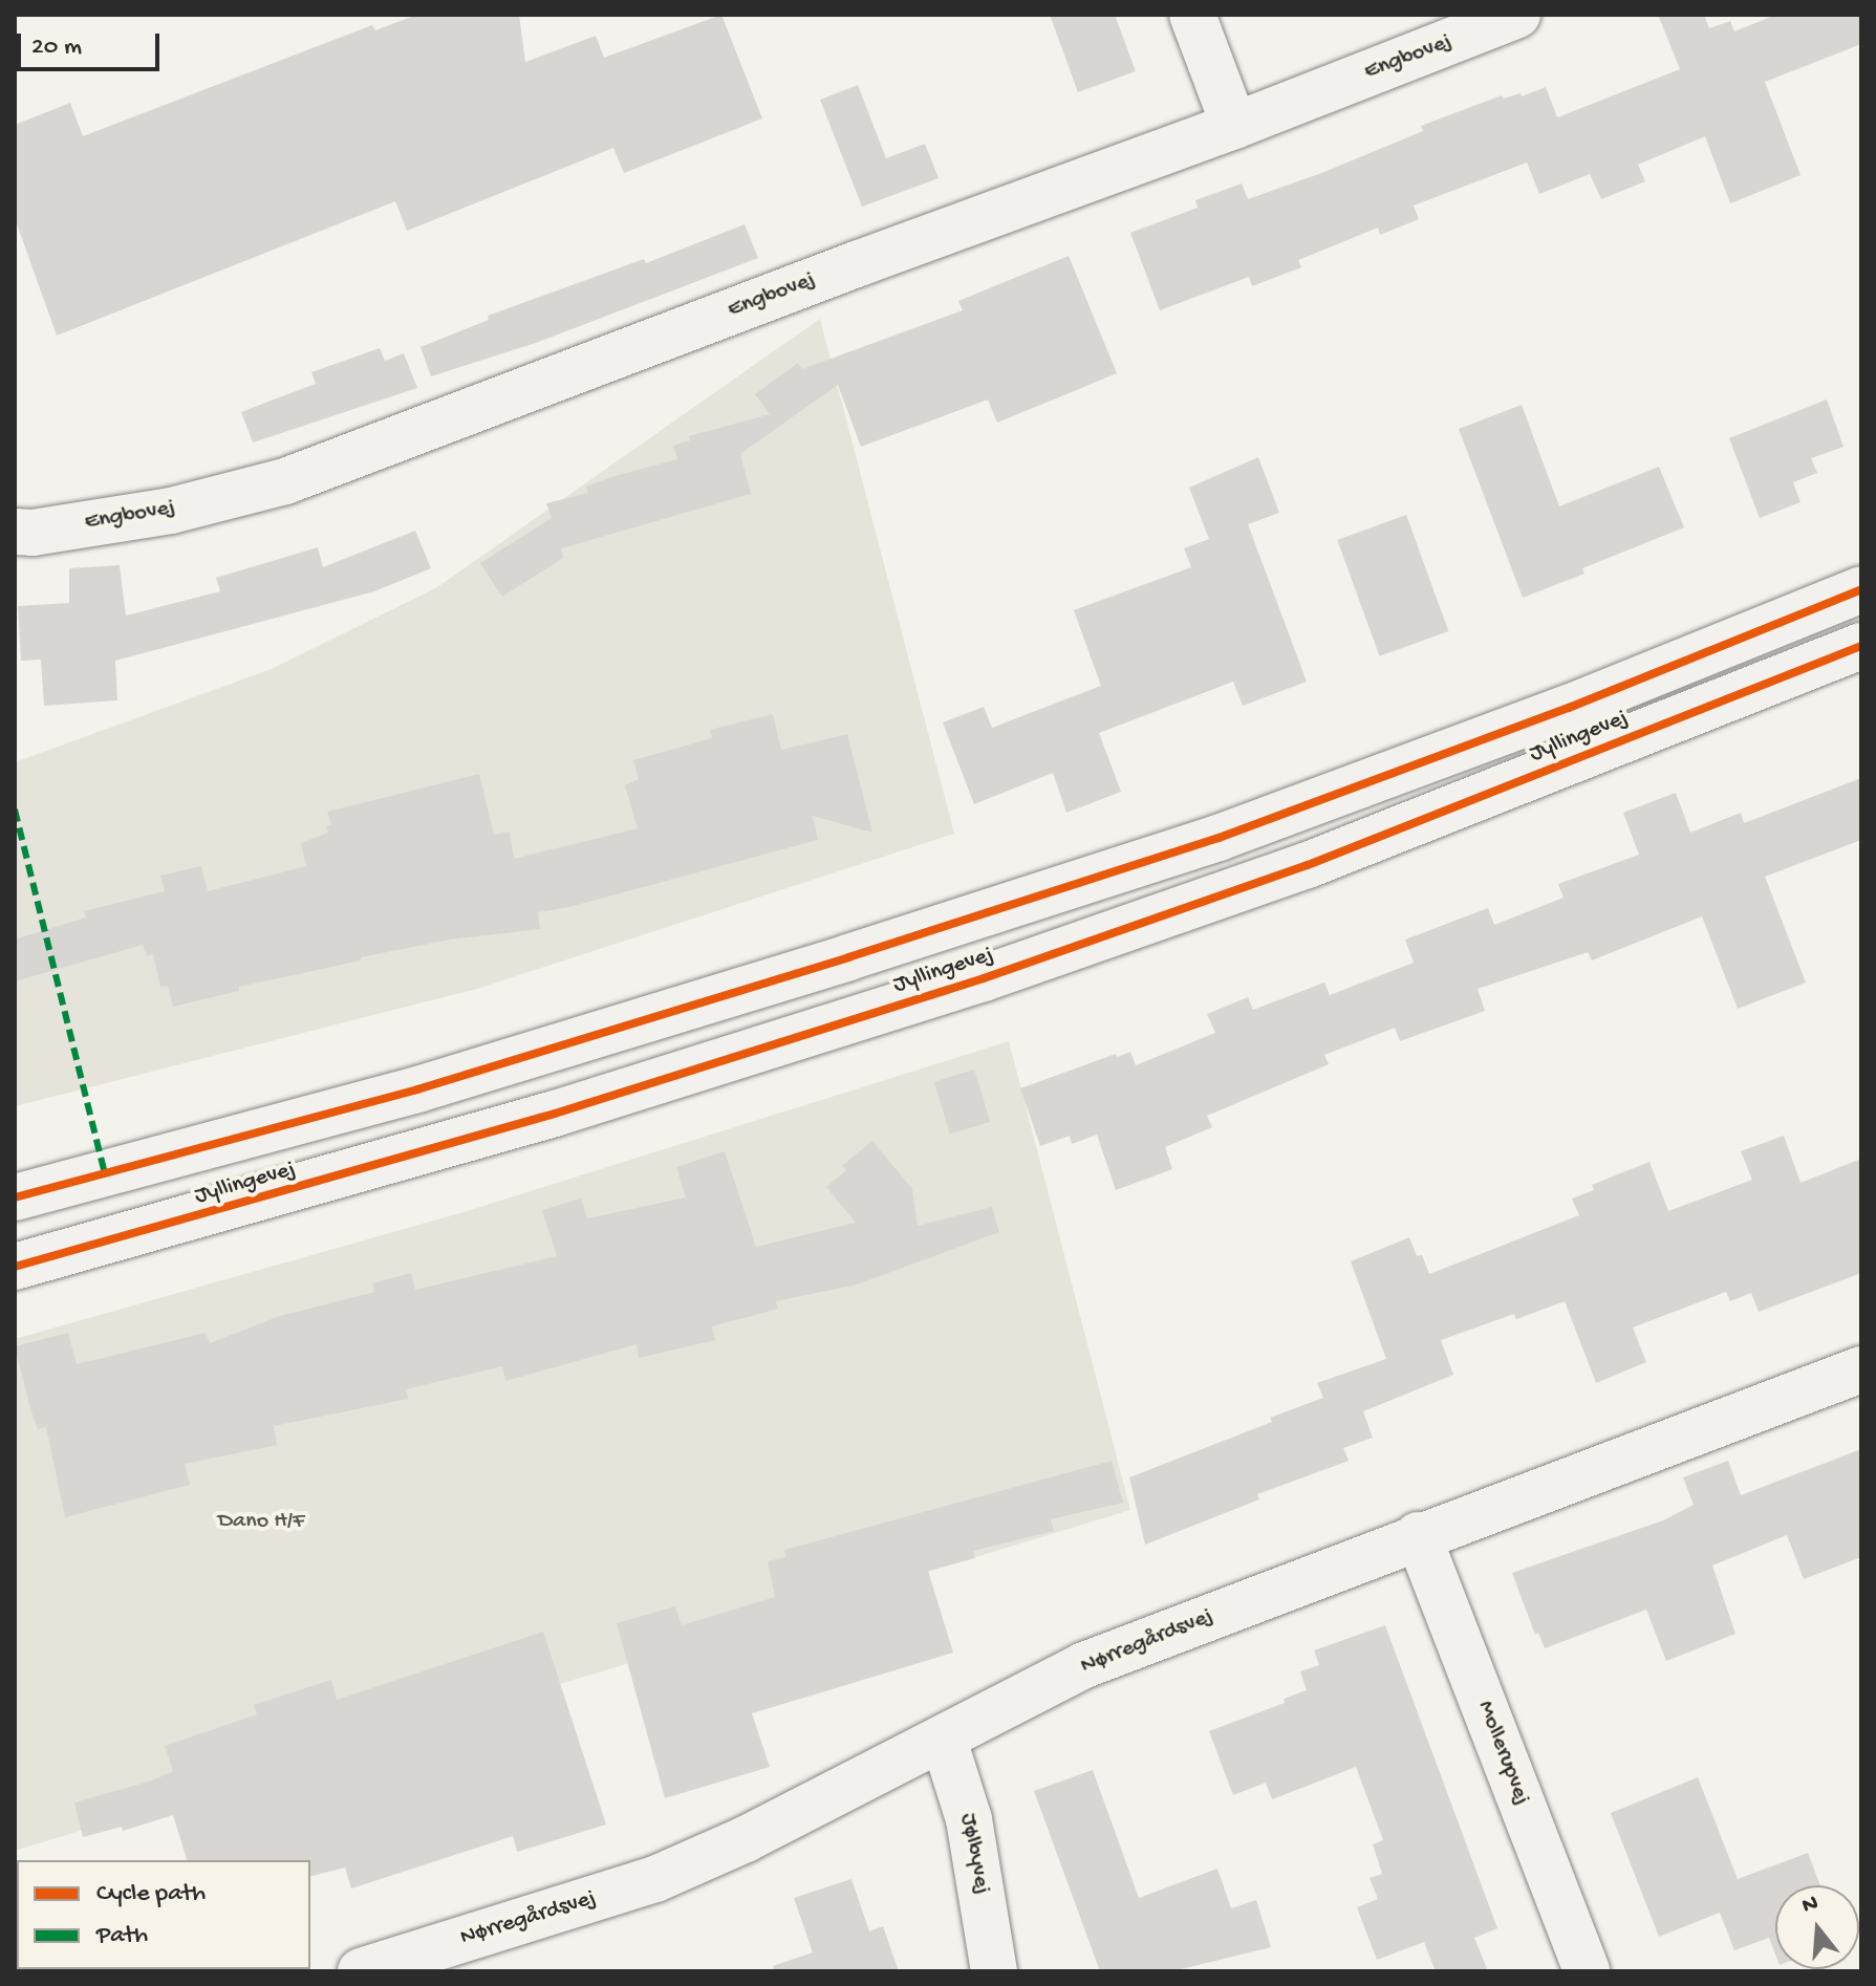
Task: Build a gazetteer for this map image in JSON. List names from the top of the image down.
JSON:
{
  "streets": {
    "street": [
      "Engbovej",
      "Jyllingevej",
      "Nørregårdsvej",
      "Mollerupvej",
      "Jølbyvej"
    ]
  },
  "crossings": [
    ["Nørregårdsvej", "Mollerupvej"],
    ["Nørregårdsvej", "Jølbyvej"]
  ],
  "parks": ["Dano H/F"],
  "legend": ["Cycle path", "Path"],
  "scale_bar": "20 m",
  "north": "top"
}
